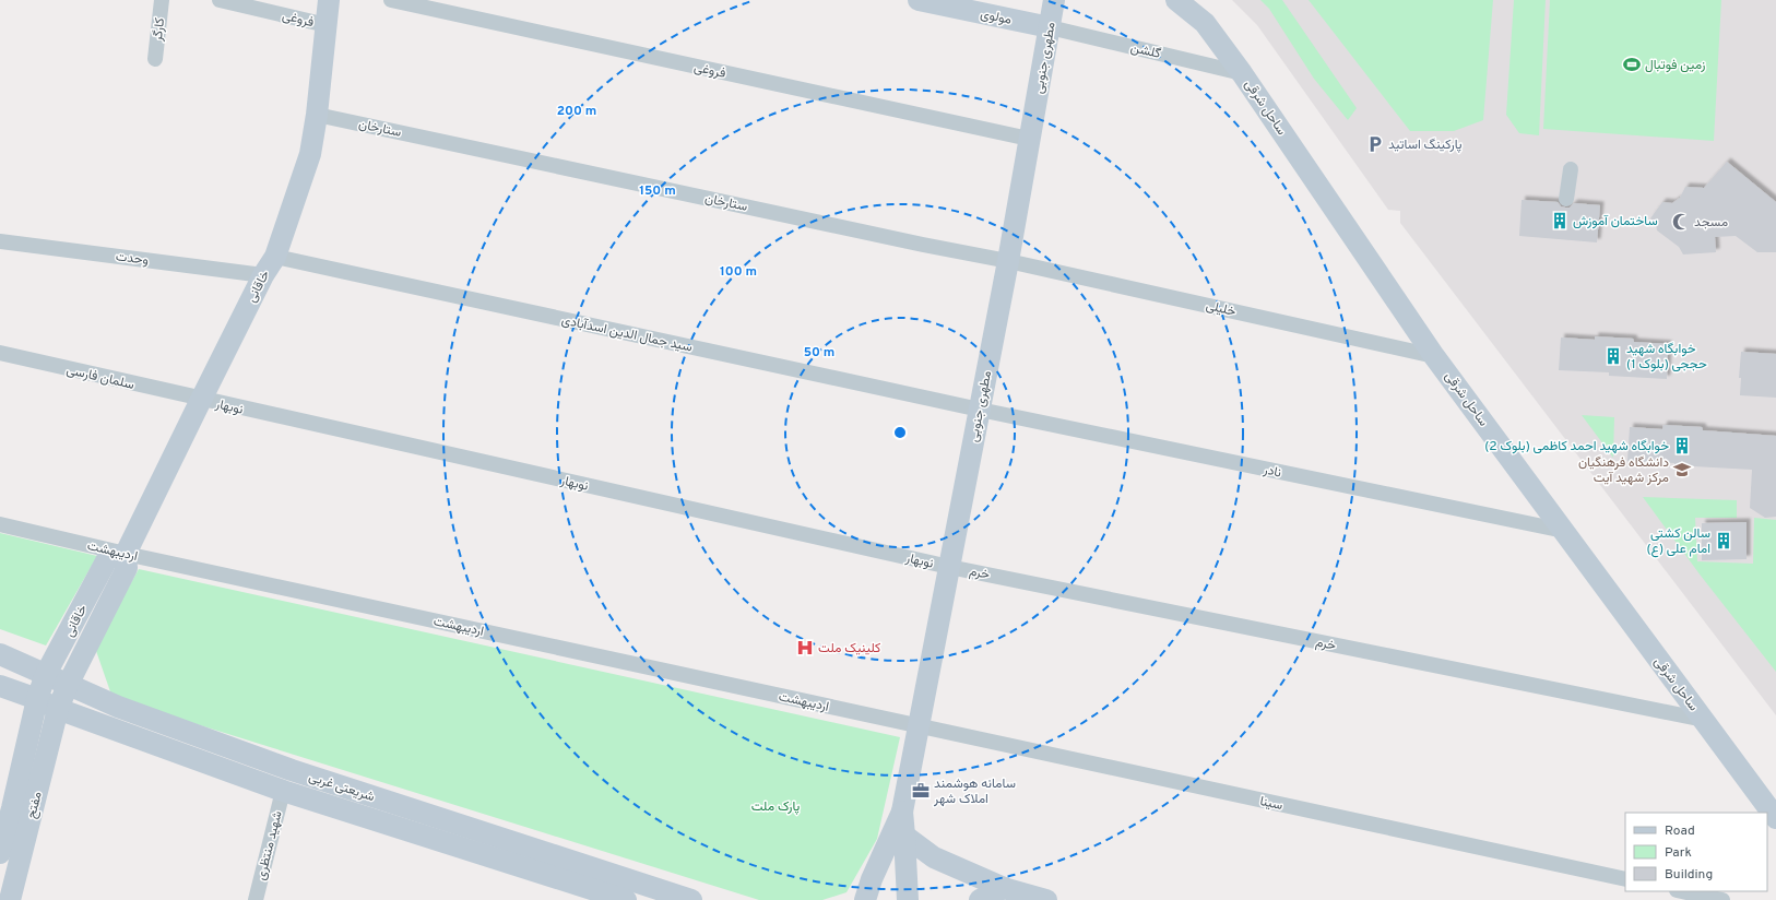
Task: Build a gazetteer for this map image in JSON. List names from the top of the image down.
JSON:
{
  "streets": {
    "street": [
      "مولوی",
      "فروغی",
      "کارگر",
      "گلشن",
      "مطهری جنوبی",
      "ساحل شرقی",
      "ستارخان",
      "وحدت",
      "خاقانی",
      "خلیلی",
      "سید جمال الدین اسدآبادی",
      "سلمان فارسی",
      "نوبهار",
      "نادر",
      "اردیبهشت",
      "خرم",
      "شریعتی غربی",
      "سینا",
      "مفتح",
      "شهید منتظری"
    ]
  },
  "crossings": [
    ["مولوی", "گلشن"],
    ["مولوی", "مطهری جنوبی"],
    ["فروغی", "مطهری جنوبی"],
    ["فروغی", "خاقانی"],
    ["گلشن", "مطهری جنوبی"],
    ["گلشن", "ساحل شرقی"],
    ["مطهری جنوبی", "ستارخان"],
    ["مطهری جنوبی", "خلیلی"],
    ["مطهری جنوبی", "سید جمال الدین اسدآبادی"],
    ["مطهری جنوبی", "نوبهار"],
    ["مطهری جنوبی", "نادر"],
    ["مطهری جنوبی", "اردیبهشت"],
    ["مطهری جنوبی", "خرم"],
    ["مطهری جنوبی", "سینا"],
    ["ساحل شرقی", "خلیلی"],
    ["ساحل شرقی", "نادر"],
    ["ساحل شرقی", "خرم"],
    ["ستارخان", "خاقانی"],
    ["ستارخان", "خلیلی"],
    ["وحدت", "خاقانی"],
    ["خاقانی", "سید جمال الدین اسدآبادی"],
    ["خاقانی", "سلمان فارسی"],
    ["خاقانی", "نوبهار"],
    ["خاقانی", "اردیبهشت"],
    ["خاقانی", "شریعتی غربی"],
    ["خاقانی", "مفتح"],
    ["سید جمال الدین اسدآبادی", "نادر"],
    ["سلمان فارسی", "نوبهار"],
    ["نوبهار", "خرم"],
    ["اردیبهشت", "سینا"],
    ["شریعتی غربی", "مفتح"],
    ["شریعتی غربی", "شهید منتظری"]
  ],
  "parks": ["پارک ملت"],
  "places": {
    "sports": ["زمین فوتبال"],
    "parking": ["پارکینگ اساتید"],
    "building": [
      "ساختمان آموزش",
      "خوابگاه شهید حججی (بلوک 1)",
      "خوابگاه شهید احمد کاظمی (بلوک 2)",
      "سالن کشتی امام علی (ع)"
    ],
    "mosque": ["مسجد"],
    "school or university": ["دانشگاه فرهنگیان مرکز شهید آیت"],
    "hospital": ["کلینیک ملت"],
    "office": ["سامانه هوشمند املاک شهر"]
  },
  "legend": ["Road", "Park", "Building"],
  "rings": [
    "200 m",
    "150 m",
    "100 m",
    "50 m"
  ]
}
